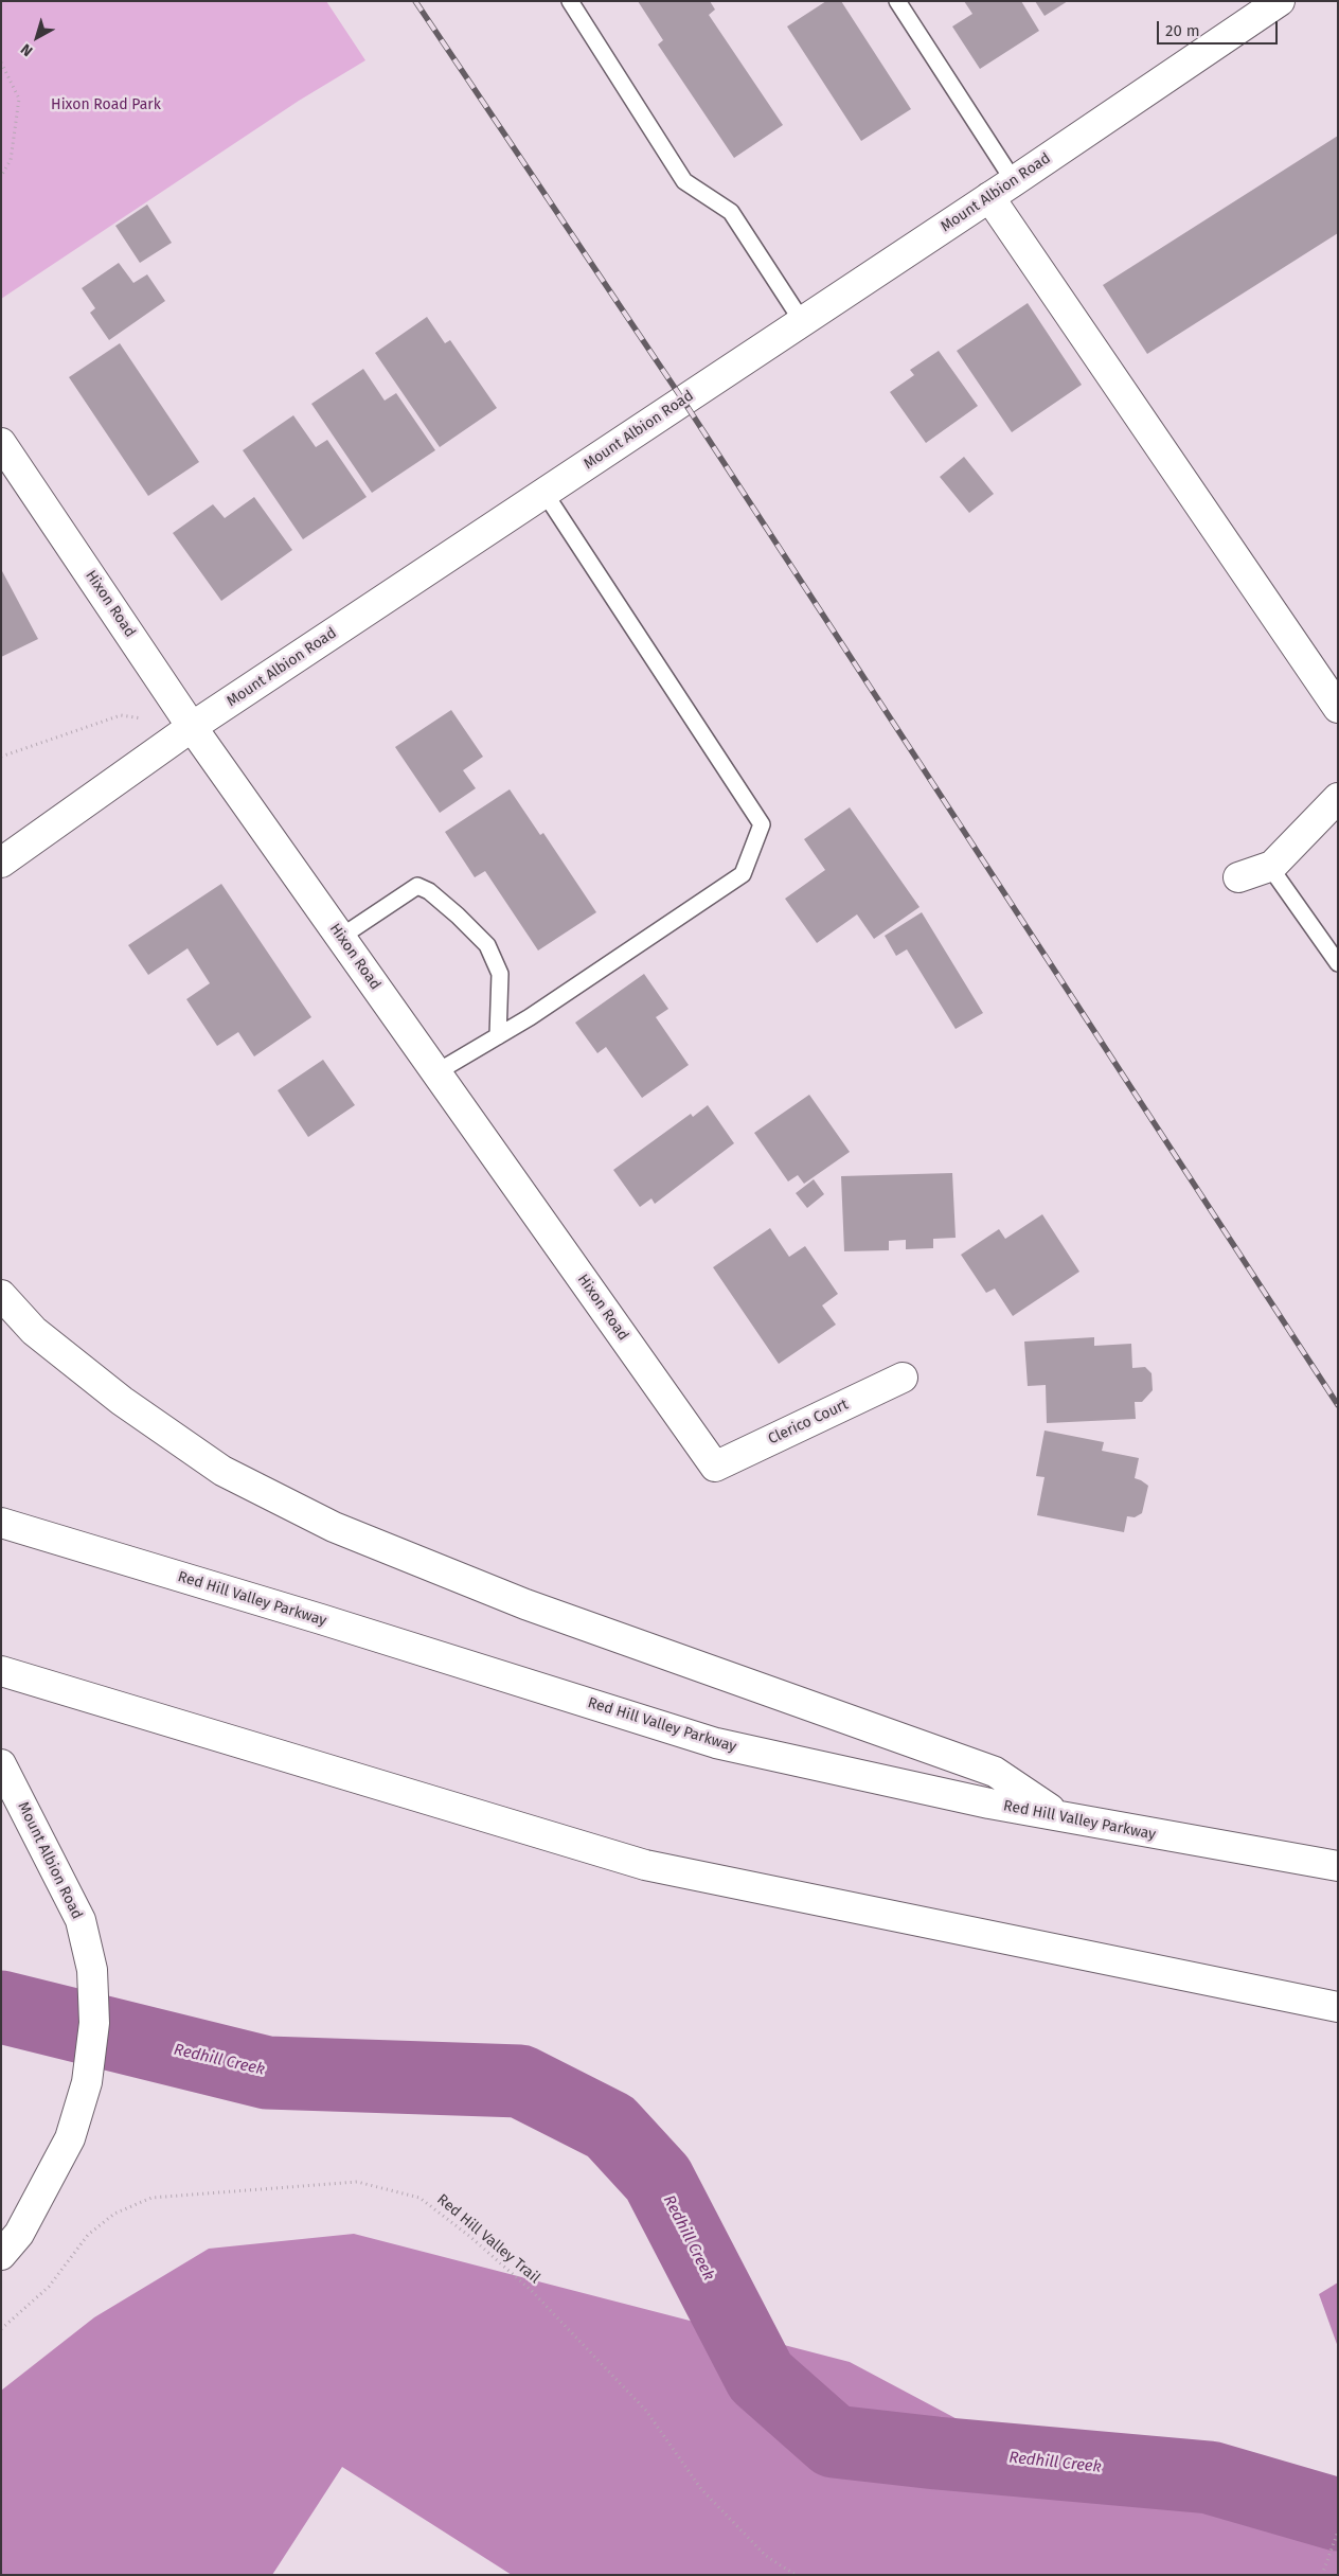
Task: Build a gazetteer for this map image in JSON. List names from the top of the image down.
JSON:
{
  "streets": {
    "main road": [
      "Mount Albion Road",
      "Hixon Road",
      "Clerico Court",
      "Red Hill Valley Parkway"
    ],
    "path": ["Red Hill Valley Trail"]
  },
  "crossings": [
    ["Mount Albion Road", "Hixon Road"],
    ["Hixon Road", "Clerico Court"]
  ],
  "water": ["Redhill Creek"],
  "parks": ["Hixon Road Park"],
  "scale_bar": "20 m",
  "north": "bottom left"
}
